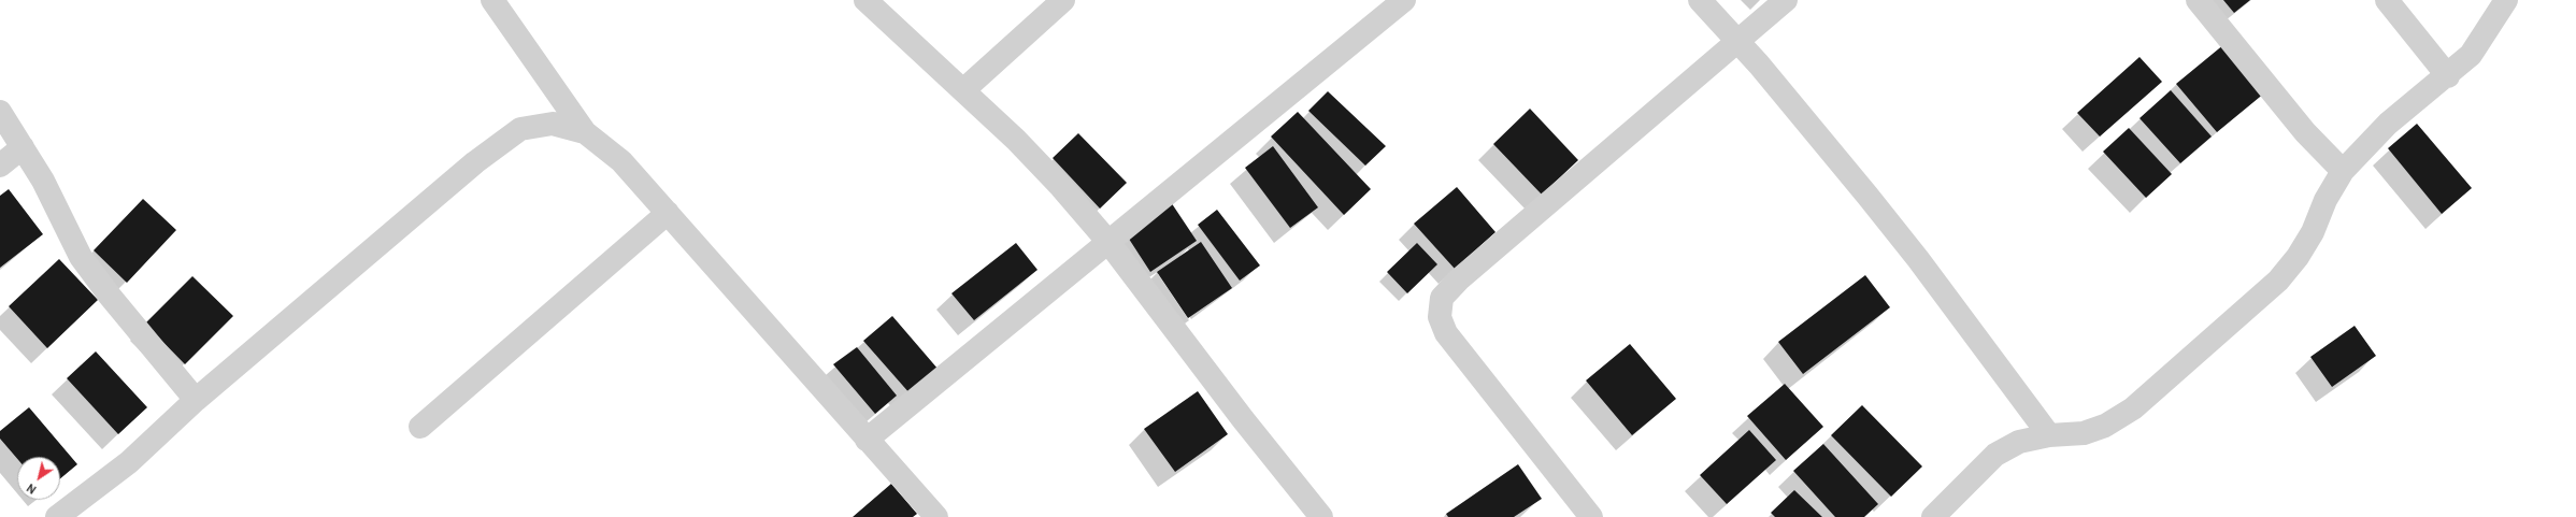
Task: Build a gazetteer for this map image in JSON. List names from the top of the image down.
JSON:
{
  "north": "bottom left"
}
